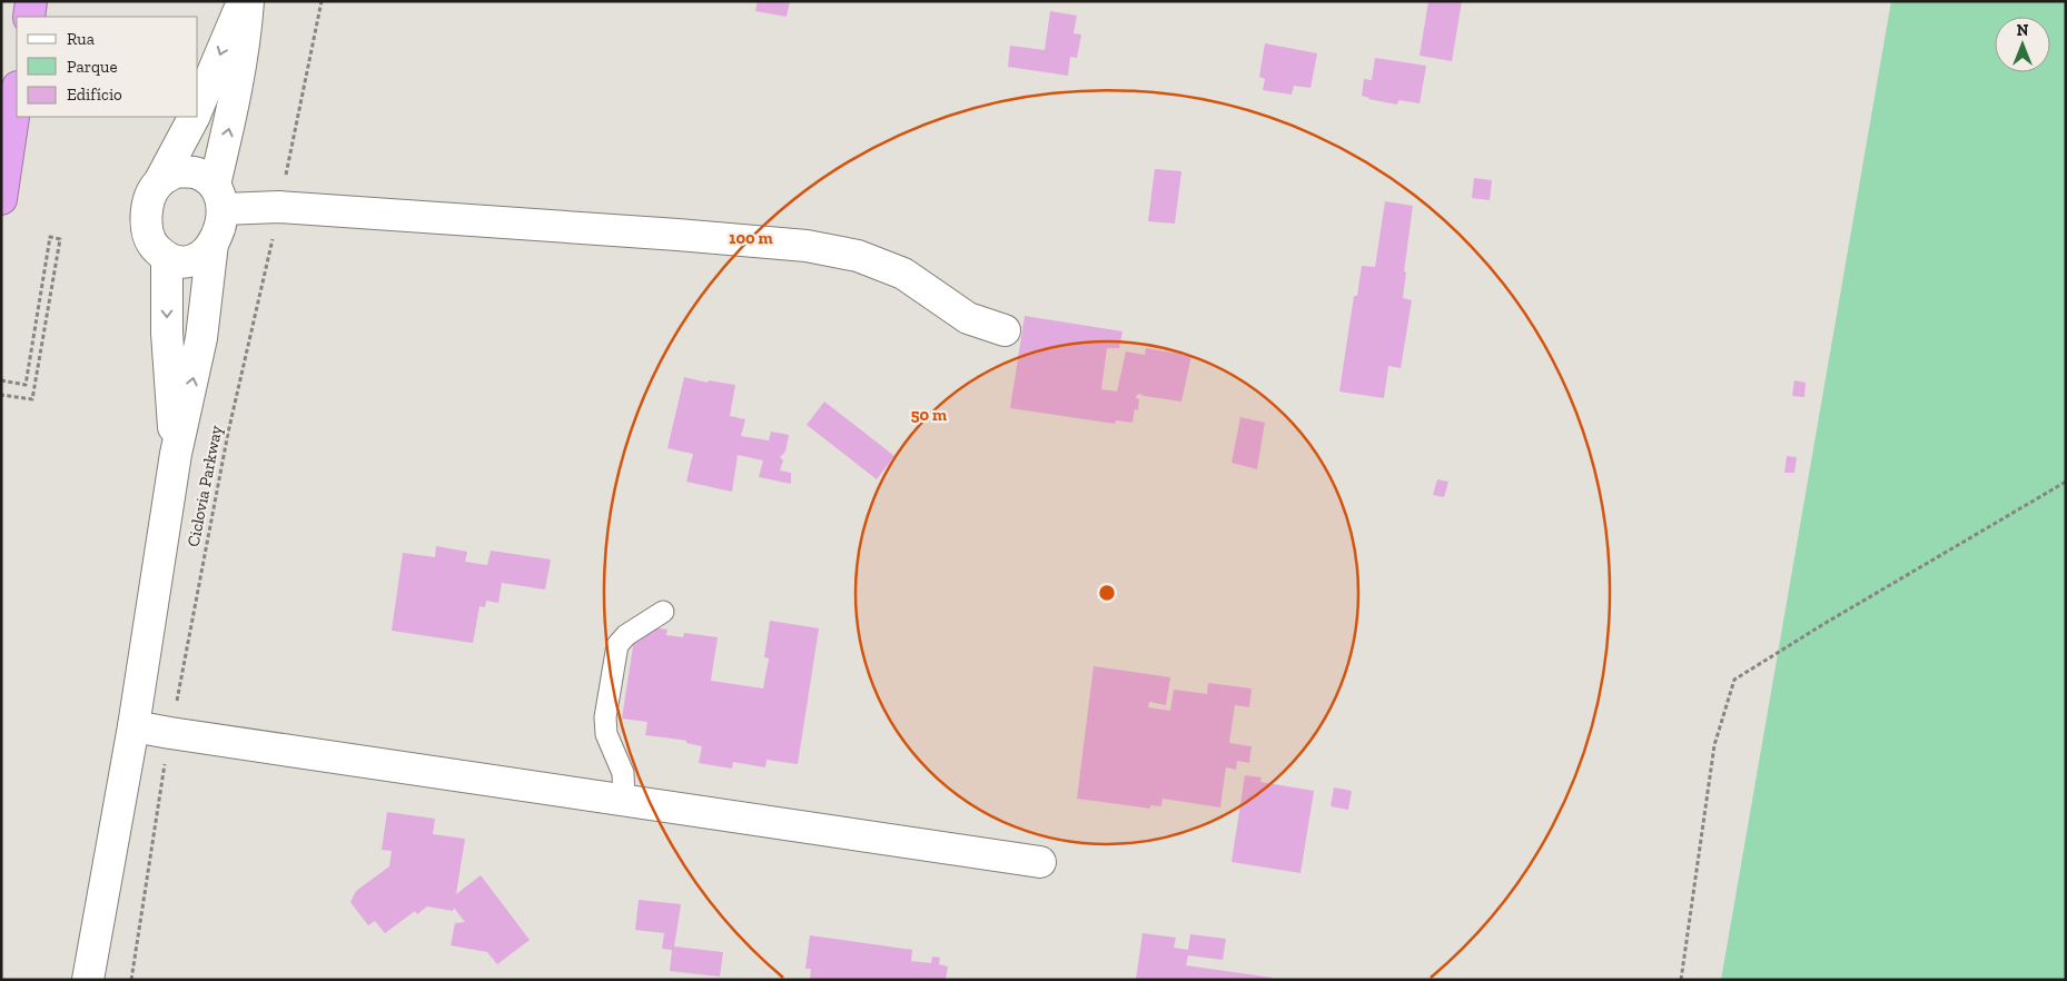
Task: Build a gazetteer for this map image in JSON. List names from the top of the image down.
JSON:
{
  "streets": {
    "path": ["Ciclovia Parkway"]
  },
  "legend": ["Rua", "Parque", "Edifício"],
  "north": "top",
  "rings": ["100 m", "50 m"]
}
